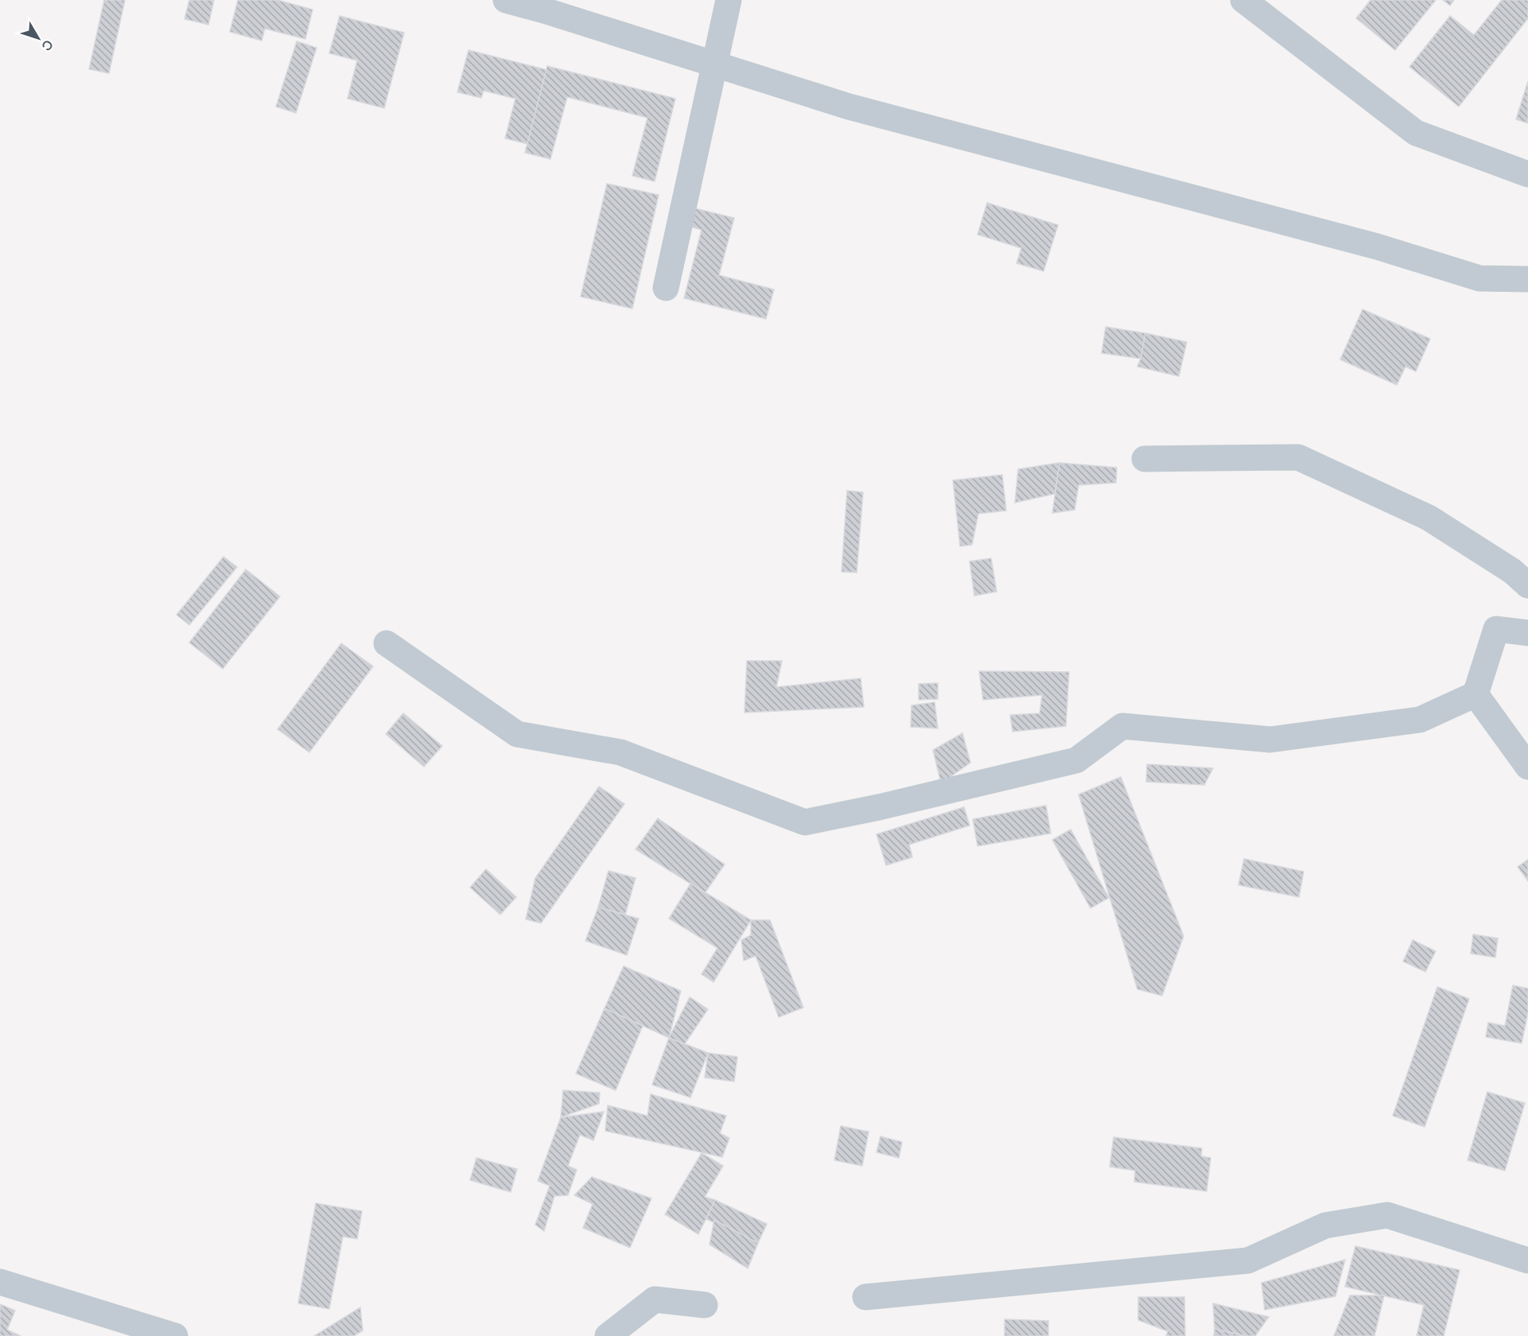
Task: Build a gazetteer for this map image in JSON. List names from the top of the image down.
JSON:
{
  "north": "bottom right"
}
